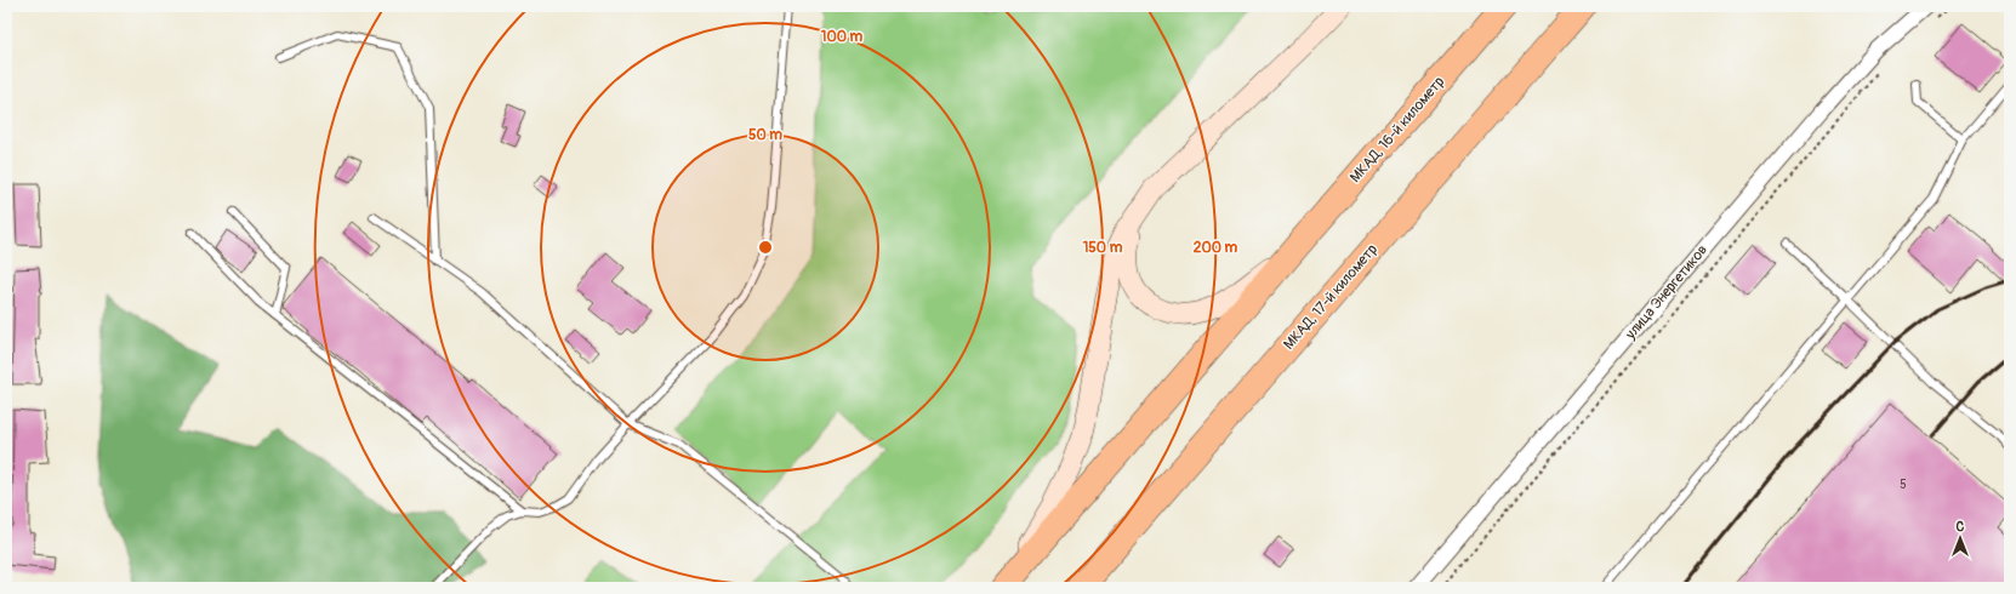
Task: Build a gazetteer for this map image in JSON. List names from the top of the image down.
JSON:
{
  "streets": {
    "highway": ["МКАД, 16-й километр", "МКАД, 17-й километр"],
    "street": ["улица Энергетиков"]
  },
  "house_numbers": ["5"],
  "north": "top",
  "rings": [
    "100 m",
    "50 m",
    "150 m",
    "200 m"
  ]
}
